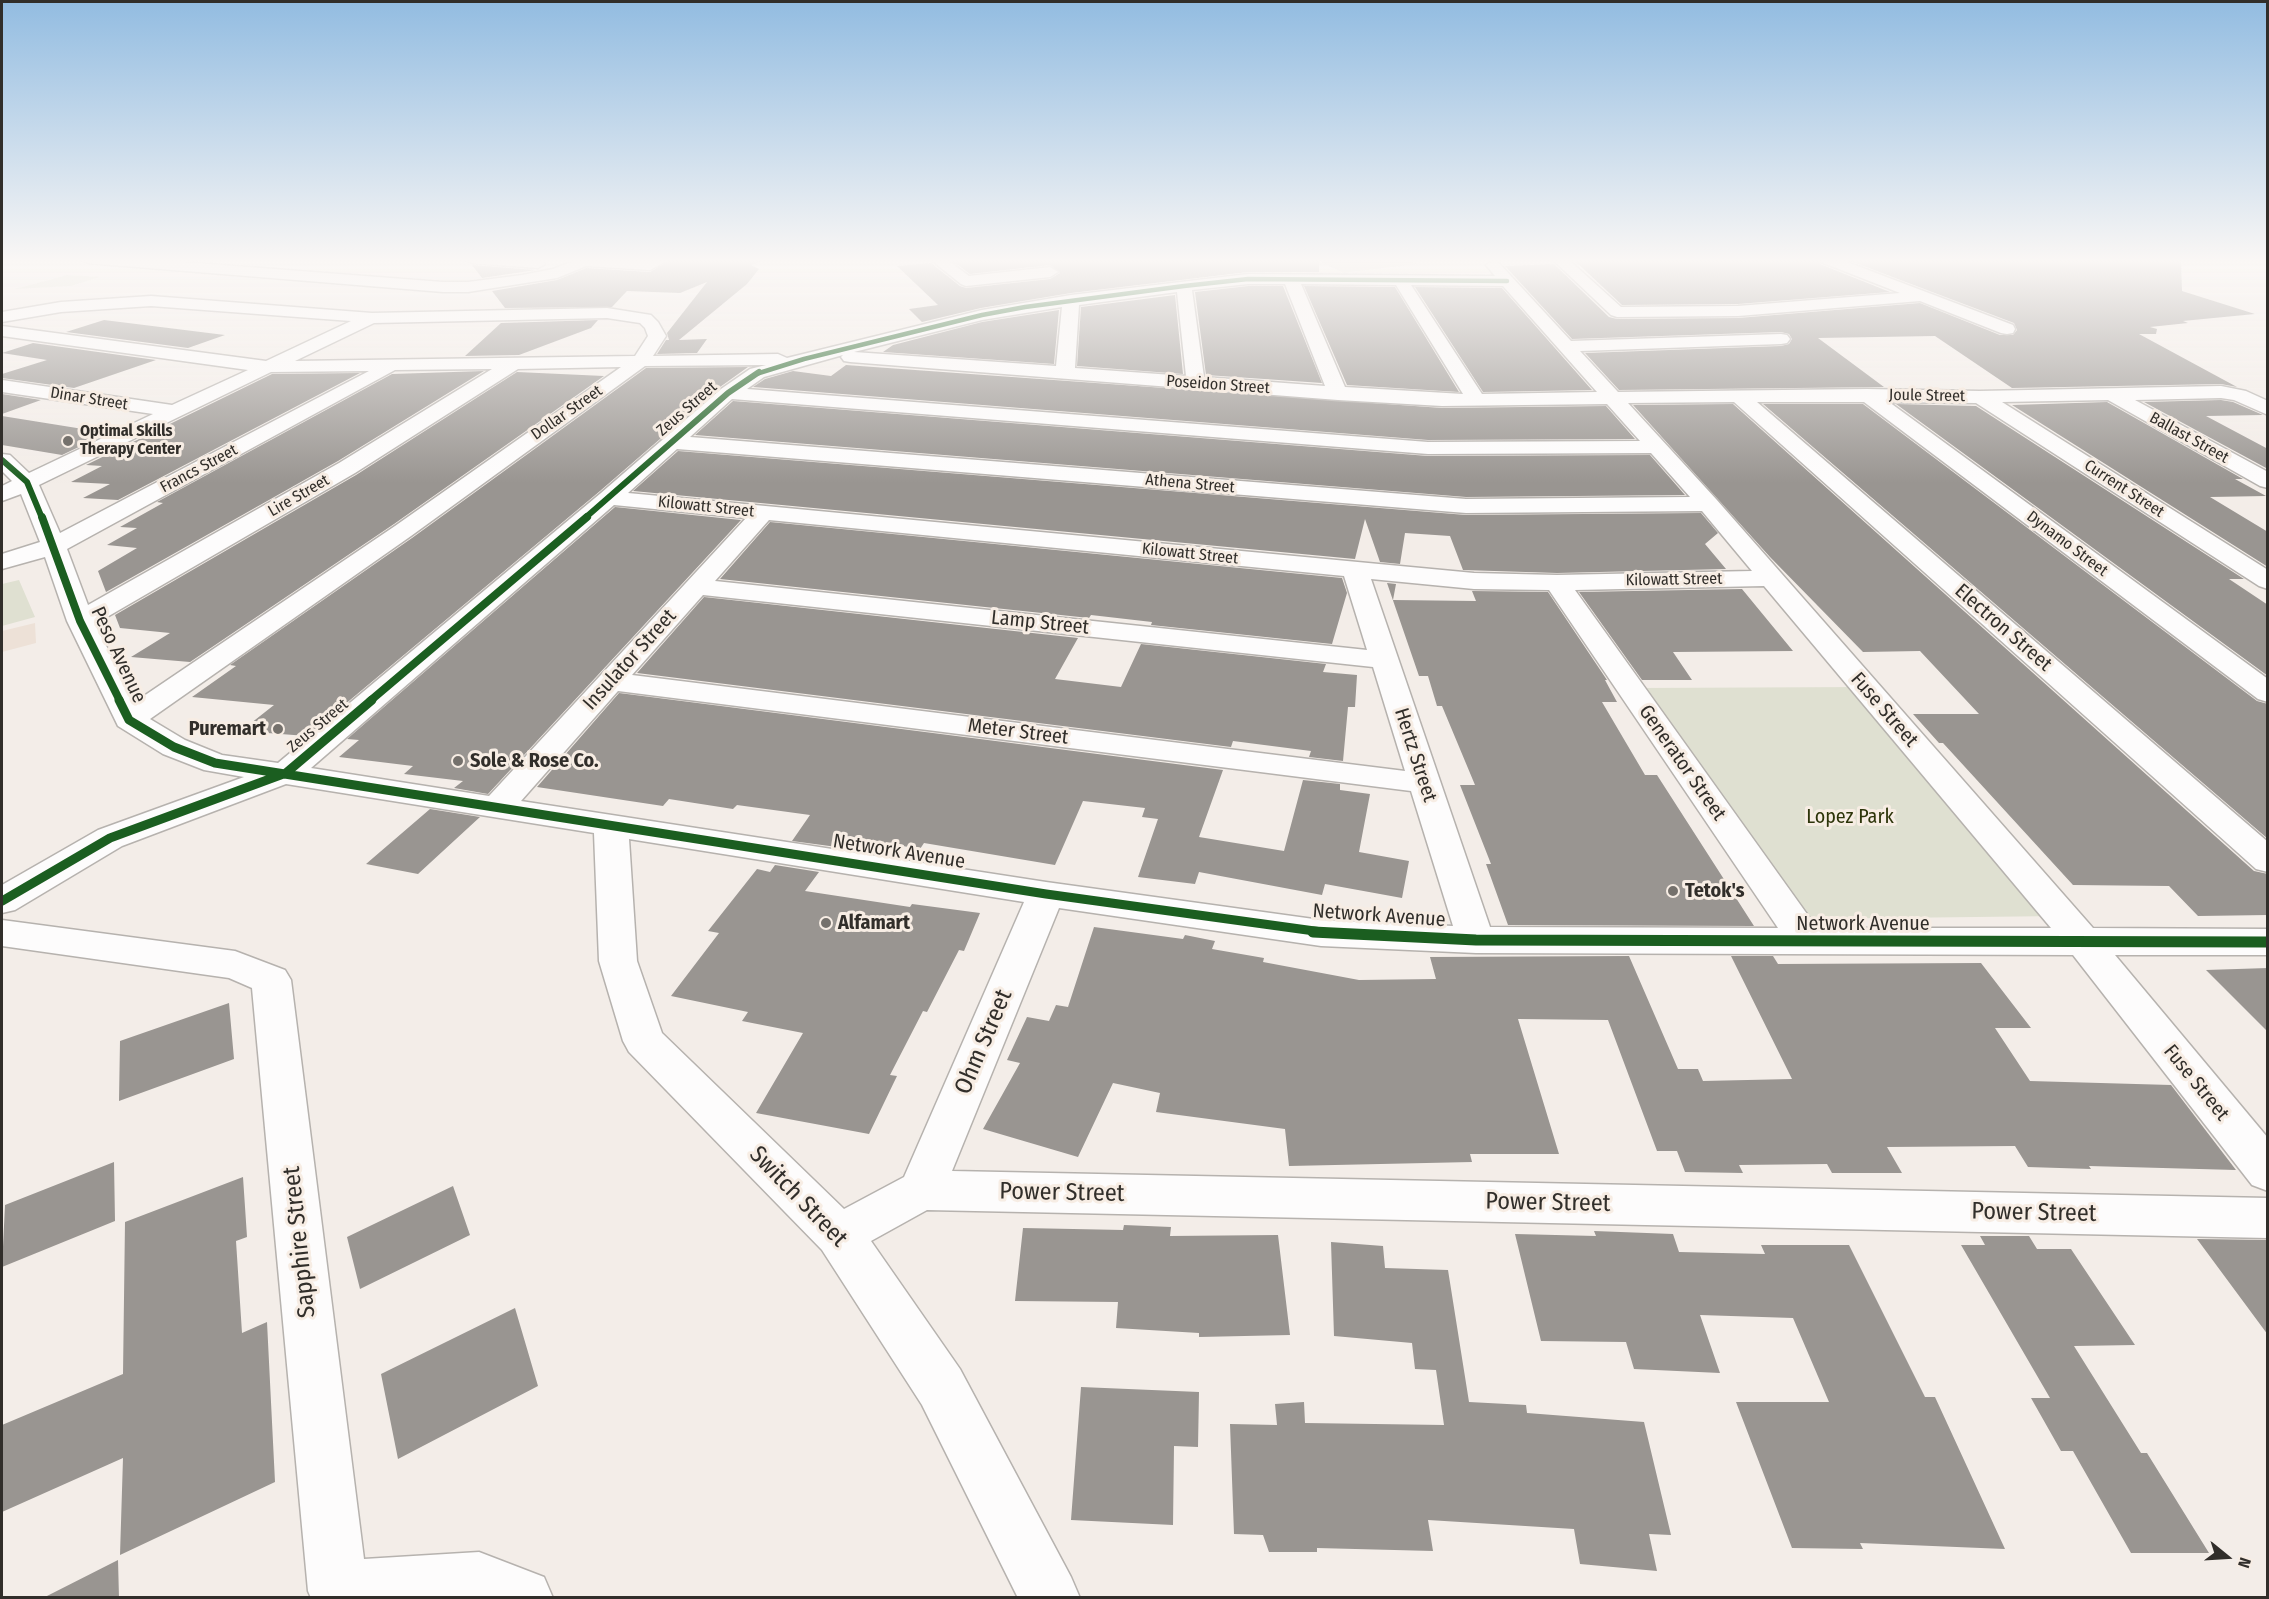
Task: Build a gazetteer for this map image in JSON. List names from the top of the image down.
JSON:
{
  "streets": {
    "street": [
      "Poseidon Street",
      "Joule Street",
      "Dinar Street",
      "Zeus Street",
      "Dollar Street",
      "Ballast Street",
      "Francs Street",
      "Athena Street",
      "Current Street",
      "Lire Street",
      "Kilowatt Street",
      "Dynamo Street",
      "Lamp Street",
      "Electron Street",
      "Peso Avenue",
      "Insulator Street",
      "Fuse Street",
      "Meter Street",
      "Hertz Street",
      "Generator Street",
      "Network Avenue",
      "Ohm Street",
      "Power Street",
      "Switch Street",
      "Sapphire Street"
    ]
  },
  "crossings": [
    ["Poseidon Street", "Joule Street"],
    ["Poseidon Street", "Zeus Street"],
    ["Poseidon Street", "Fuse Street"],
    ["Joule Street", "Ballast Street"],
    ["Joule Street", "Current Street"],
    ["Joule Street", "Dynamo Street"],
    ["Joule Street", "Electron Street"],
    ["Joule Street", "Fuse Street"],
    ["Zeus Street", "Athena Street"],
    ["Zeus Street", "Kilowatt Street"],
    ["Zeus Street", "Peso Avenue"],
    ["Dollar Street", "Peso Avenue"],
    ["Francs Street", "Peso Avenue"],
    ["Athena Street", "Fuse Street"],
    ["Lire Street", "Peso Avenue"],
    ["Kilowatt Street", "Insulator Street"],
    ["Kilowatt Street", "Fuse Street"],
    ["Kilowatt Street", "Hertz Street"],
    ["Kilowatt Street", "Generator Street"],
    ["Lamp Street", "Insulator Street"],
    ["Lamp Street", "Hertz Street"],
    ["Peso Avenue", "Insulator Street"],
    ["Peso Avenue", "Network Avenue"],
    ["Insulator Street", "Meter Street"],
    ["Insulator Street", "Network Avenue"],
    ["Fuse Street", "Network Avenue"],
    ["Meter Street", "Hertz Street"],
    ["Hertz Street", "Network Avenue"],
    ["Generator Street", "Network Avenue"],
    ["Network Avenue", "Ohm Street"],
    ["Network Avenue", "Switch Street"],
    ["Ohm Street", "Power Street"],
    ["Power Street", "Switch Street"]
  ],
  "parks": ["Lopez Park"],
  "places": [
    "Optimal Skills Therapy Center",
    "Puremart",
    "Sole & Rose Co.",
    "Tetok's",
    "Alfamart"
  ],
  "north": "right"
}
